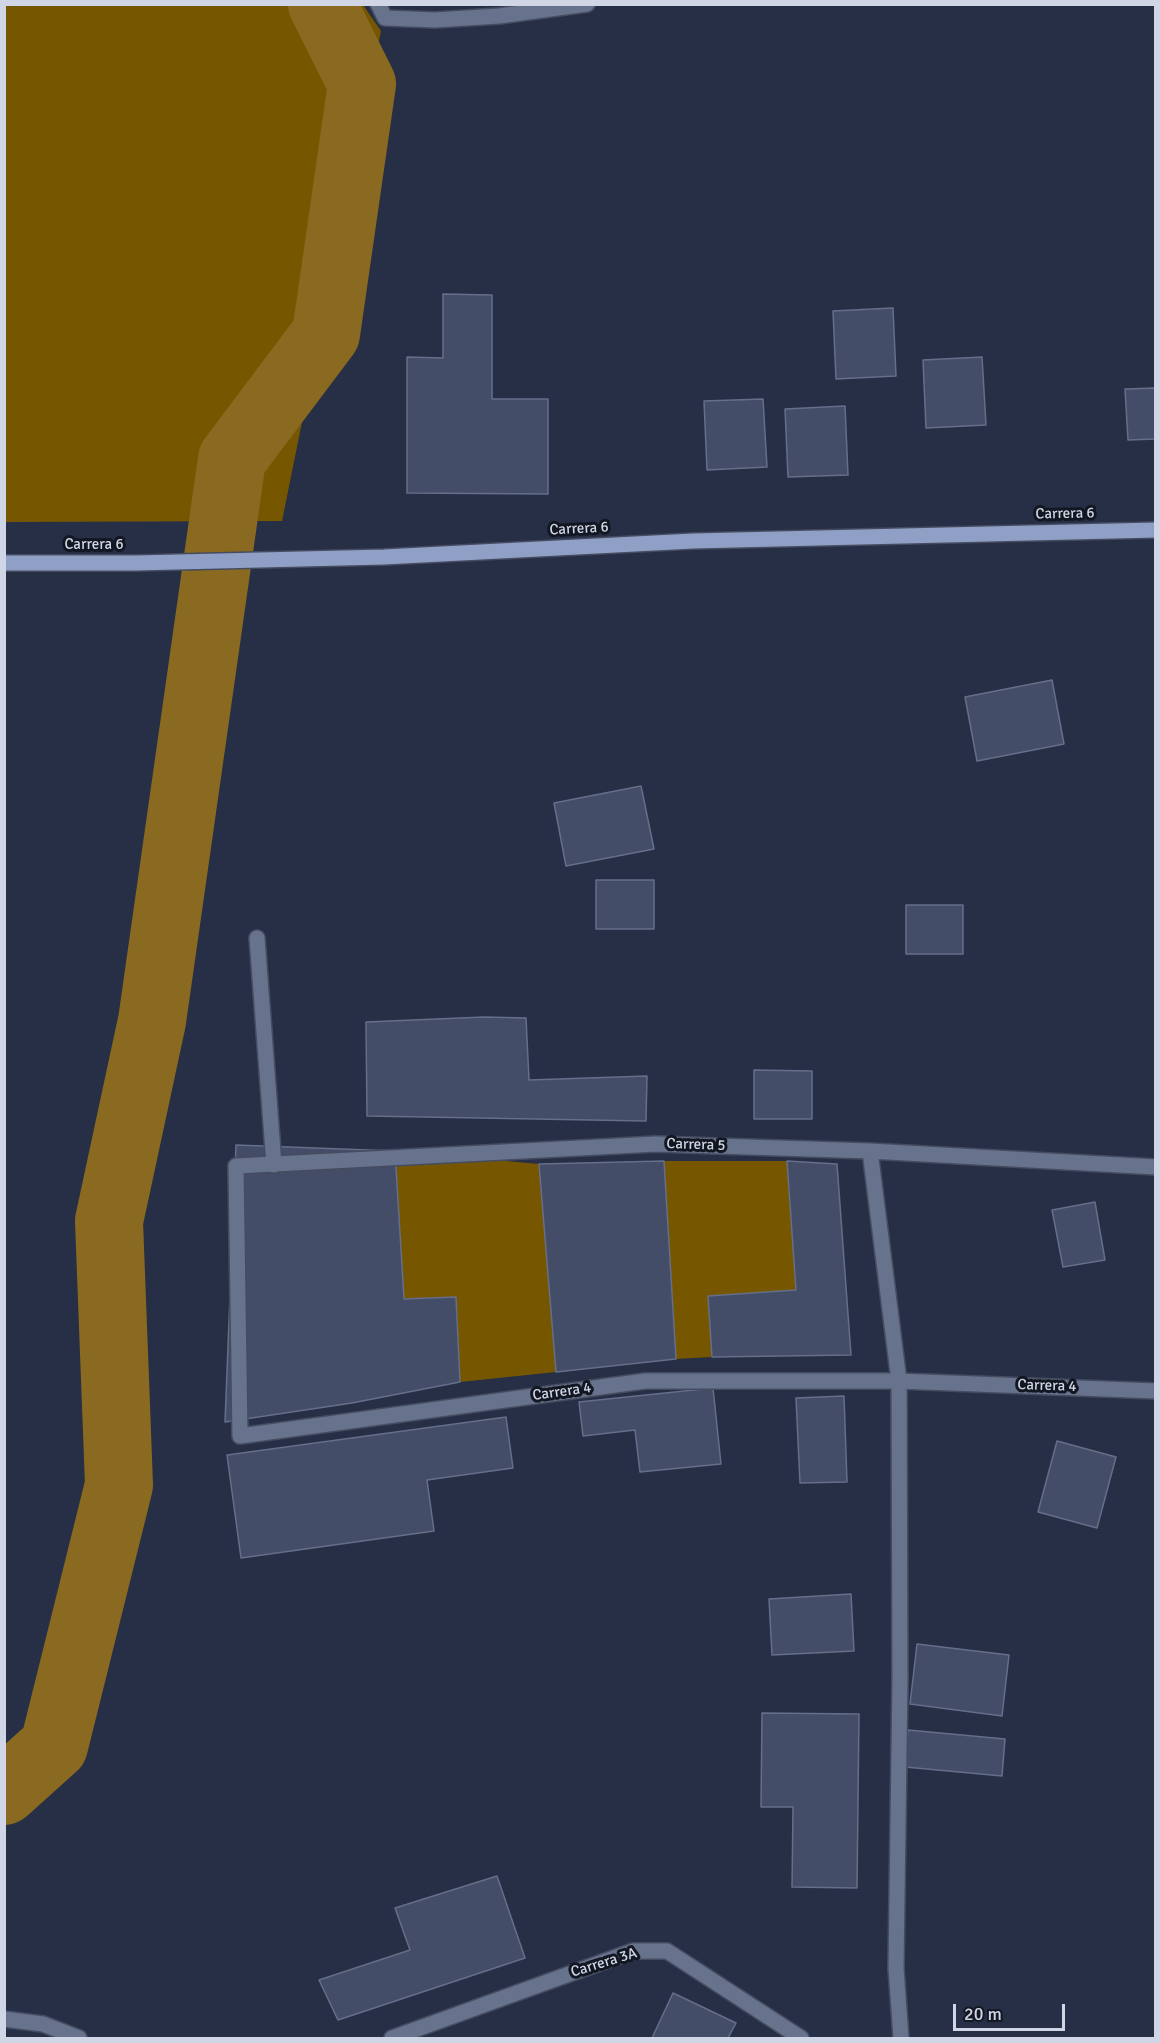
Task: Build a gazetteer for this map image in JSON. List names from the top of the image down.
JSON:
{
  "streets": {
    "main road": ["Carrera 6"],
    "street": ["Carrera 5", "Carrera 4", "Carrera 3A"]
  },
  "crossings": [
    ["Carrera 5", "Carrera 4"]
  ],
  "scale_bar": "20 m"
}
